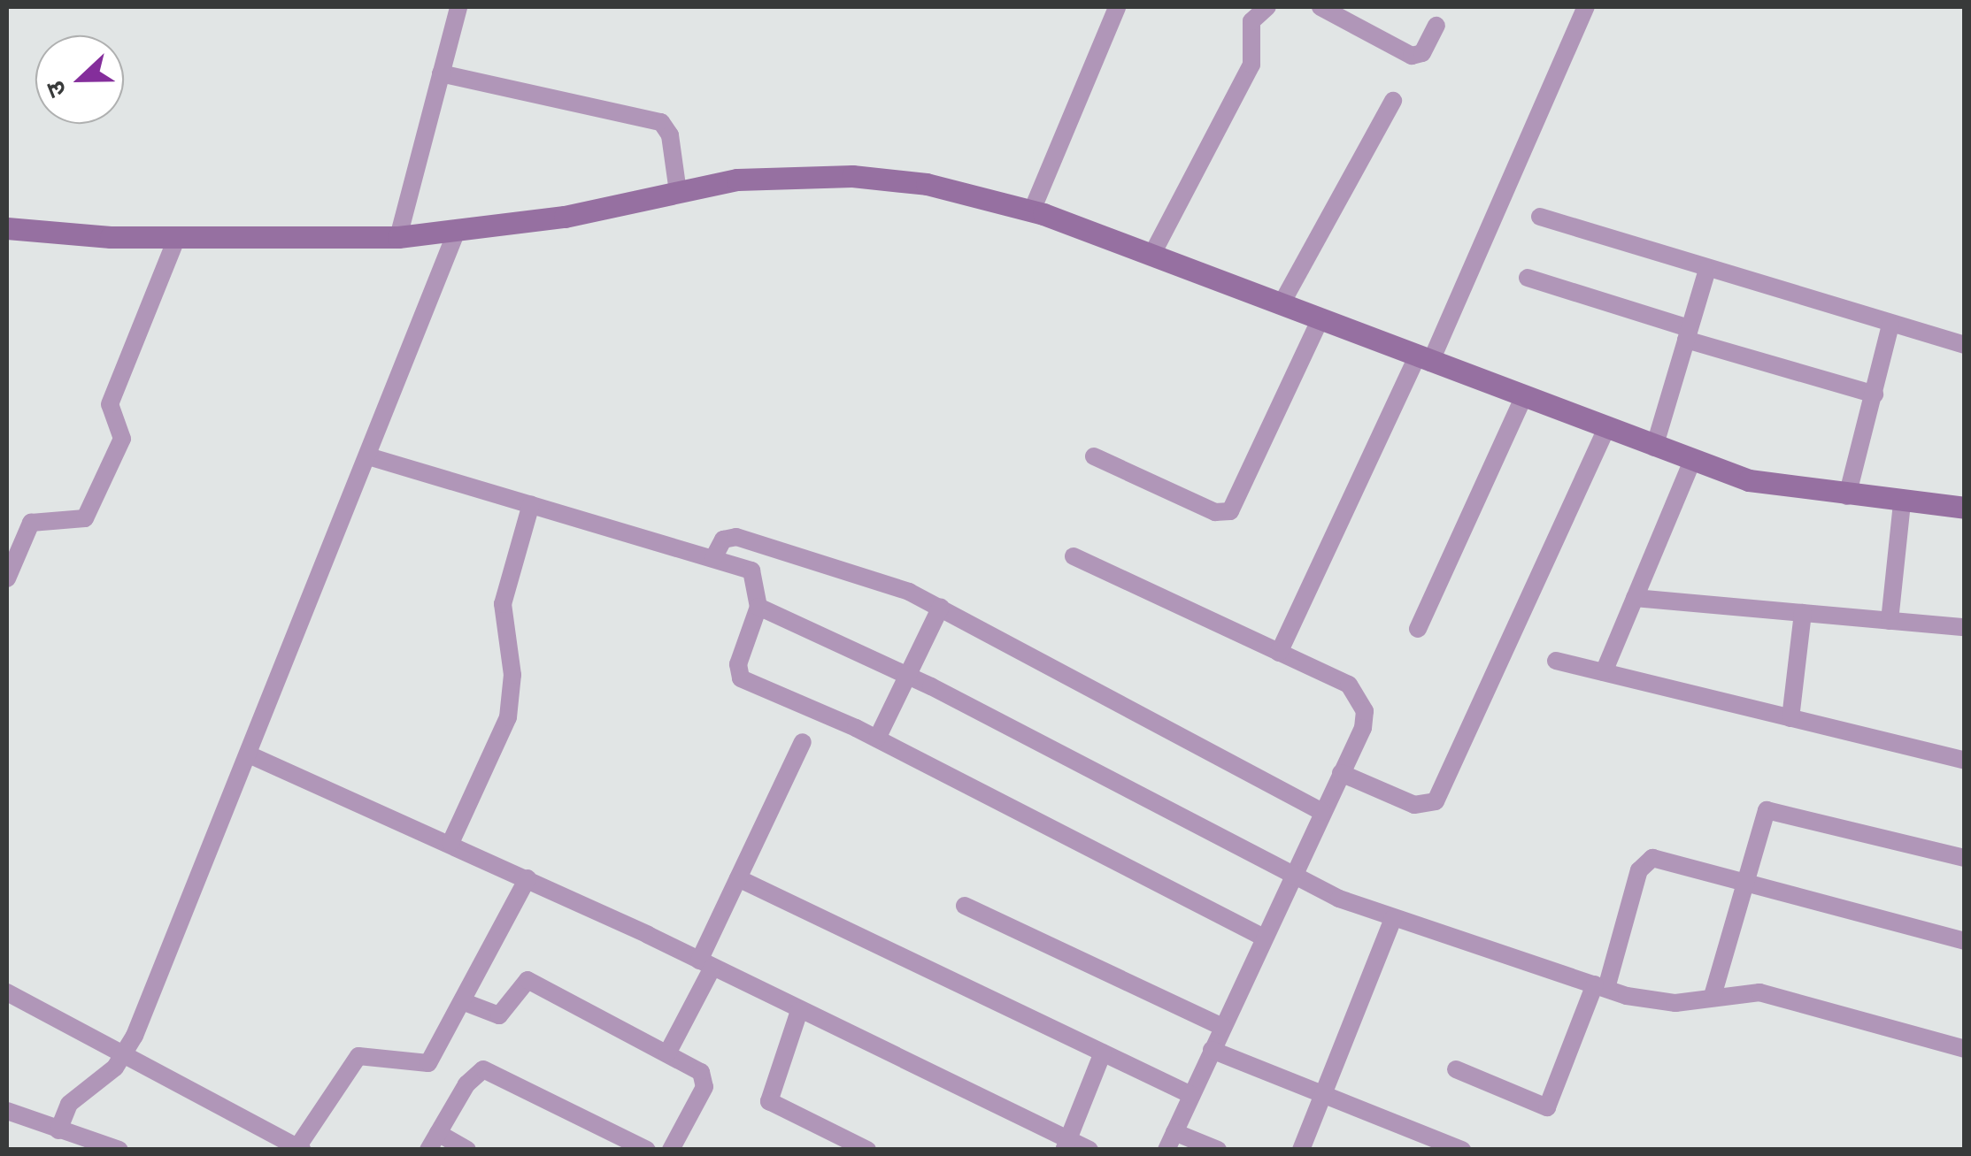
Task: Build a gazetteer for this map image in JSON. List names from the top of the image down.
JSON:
{
  "north": "left"
}
